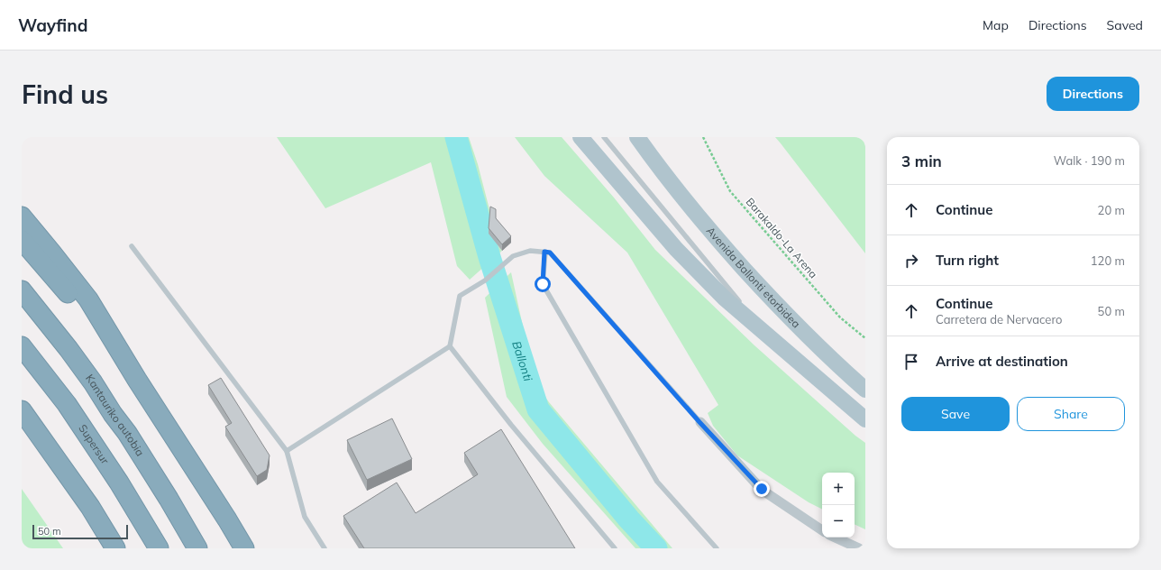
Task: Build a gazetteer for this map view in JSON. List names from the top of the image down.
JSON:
{
  "streets": {
    "highway": ["Kantauriko autobia", "Supersur"],
    "main road": ["Avenida Ballonti etorbidea"],
    "path": ["Barakaldo-La Arena"]
  },
  "water": ["Ballonti"],
  "scale_bar": "50 m",
  "page": {
    "header": "Wayfind",
    "nav": ["Map", "Directions", "Saved"],
    "buttons": [
      "Directions",
      ["Save", "Share"]
    ],
    "title": "Find us",
    "heading": ["3 min", "Walk · 190 m"],
    "list": [
      ["Continue", "20 m"],
      ["Turn right", "120 m"],
      ["Continue", "Carretera de Nervacero", "50 m"],
      "Arrive at destination"
    ],
    "map_buttons": ["+", "−"],
    "scale": "50 m"
  }
}
